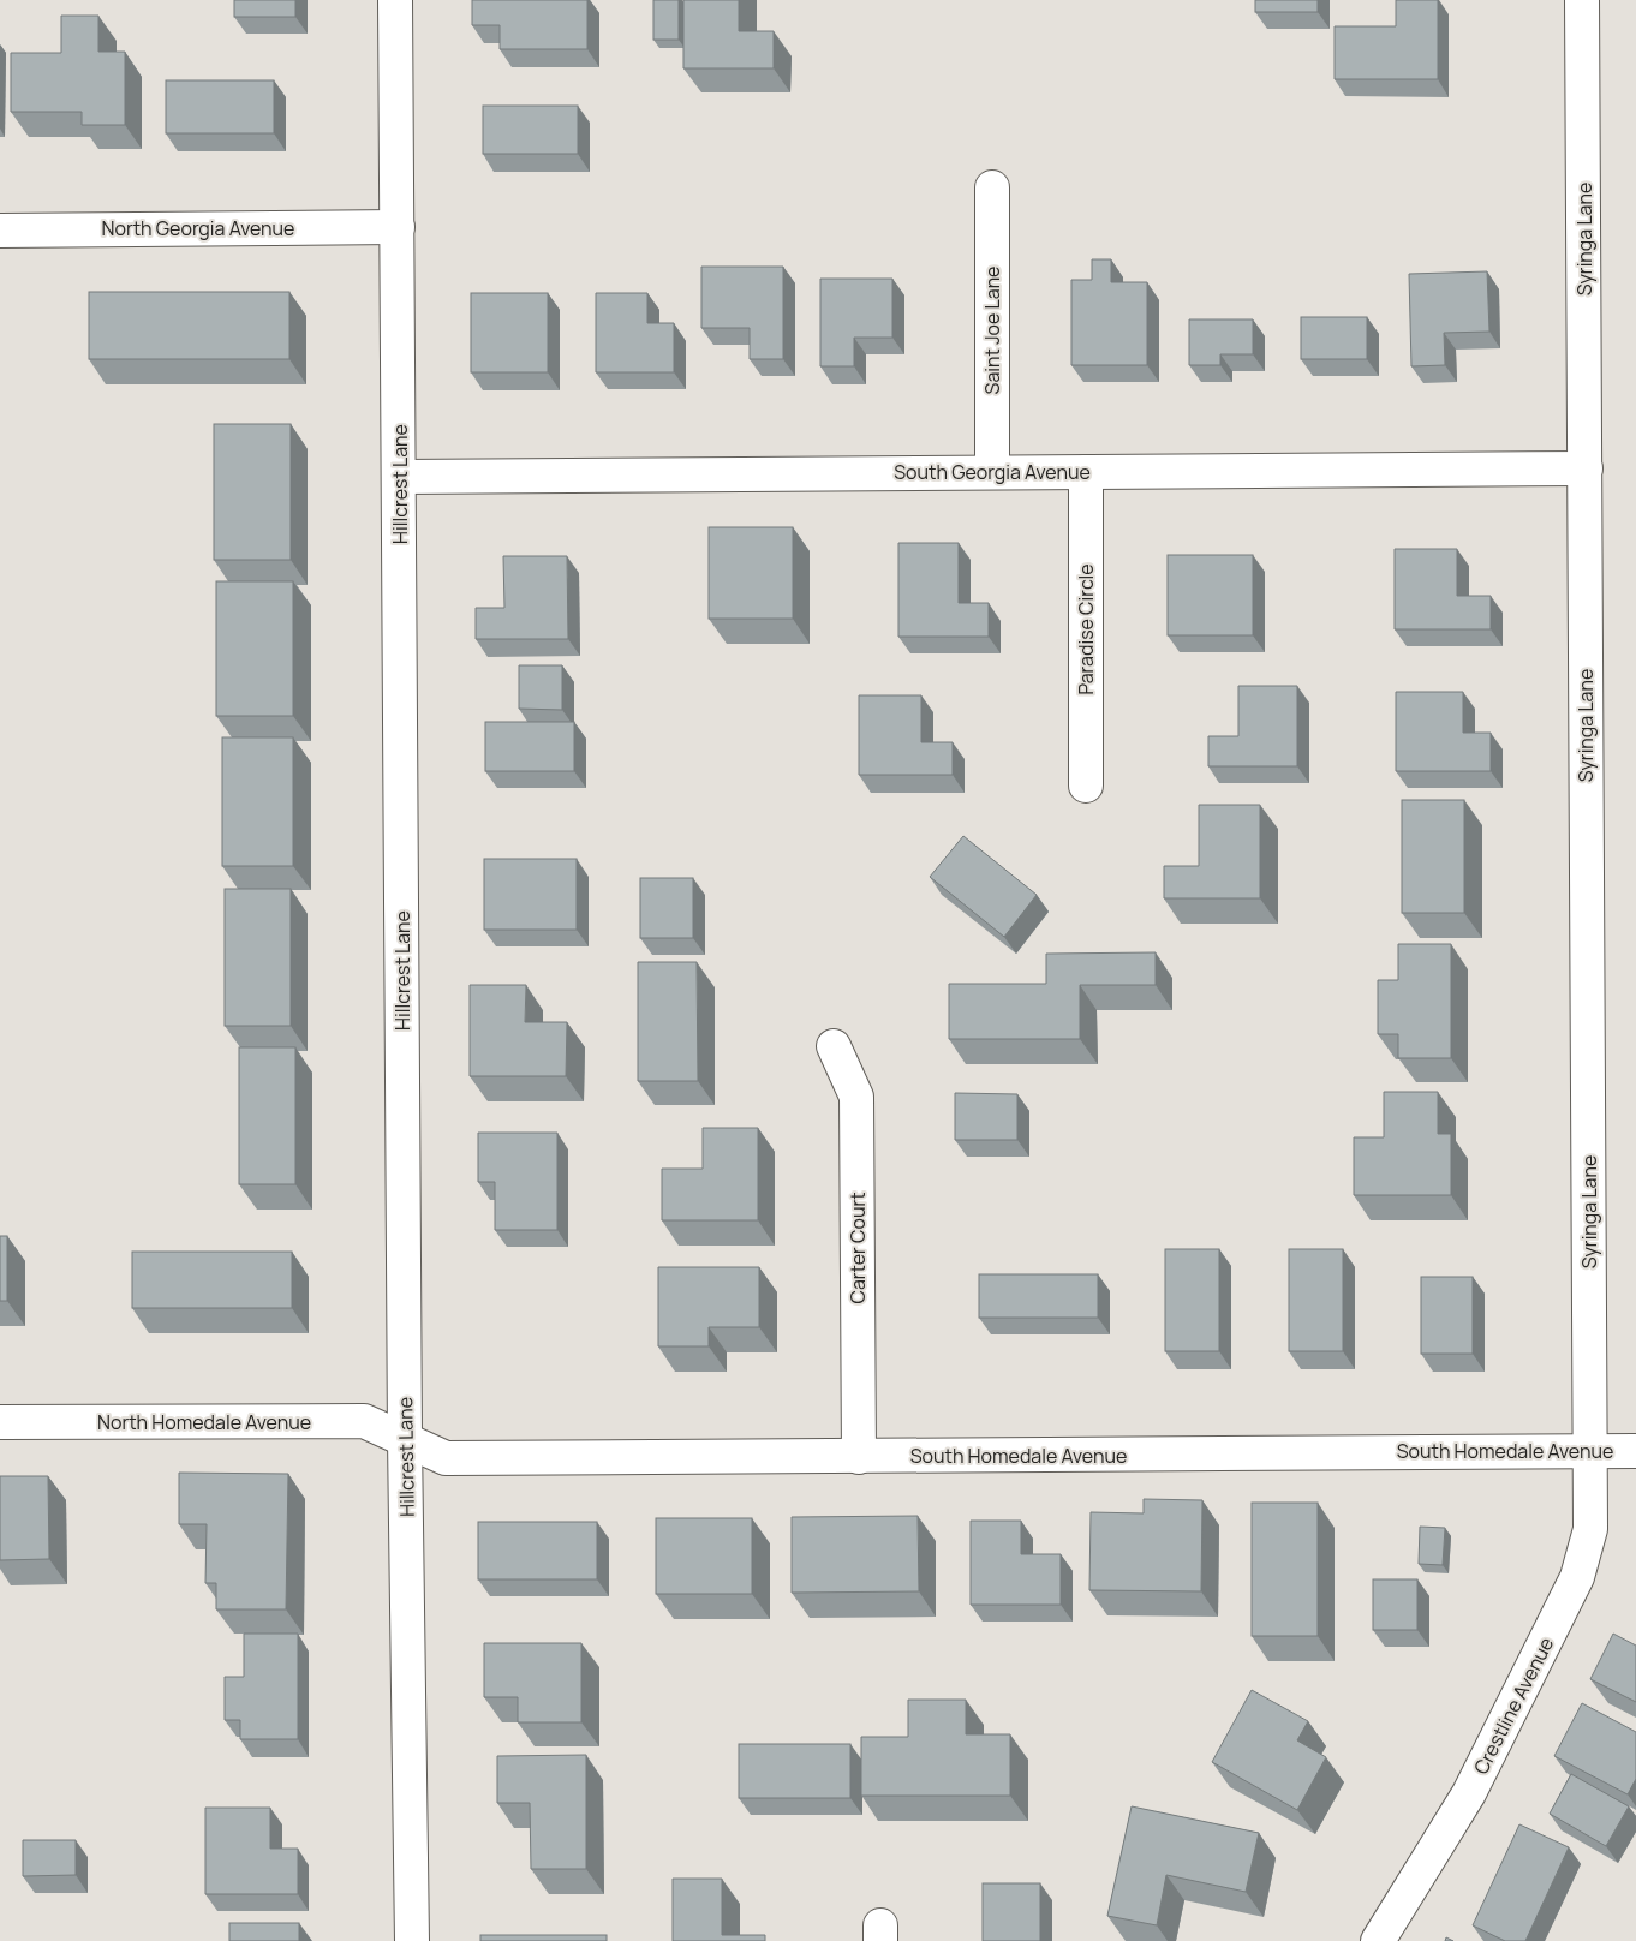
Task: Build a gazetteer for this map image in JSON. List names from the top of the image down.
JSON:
{
  "streets": {
    "street": [
      "North Georgia Avenue",
      "Syringa Lane",
      "Saint Joe Lane",
      "South Georgia Avenue",
      "Hillcrest Lane",
      "Paradise Circle",
      "Carter Court",
      "North Homedale Avenue",
      "South Homedale Avenue",
      "Crestline Avenue"
    ]
  },
  "crossings": [
    ["North Georgia Avenue", "Hillcrest Lane"],
    ["Syringa Lane", "South Georgia Avenue"],
    ["Syringa Lane", "South Homedale Avenue"],
    ["Syringa Lane", "Crestline Avenue"],
    ["Saint Joe Lane", "South Georgia Avenue"],
    ["South Georgia Avenue", "Hillcrest Lane"],
    ["South Georgia Avenue", "Paradise Circle"],
    ["Hillcrest Lane", "North Homedale Avenue"],
    ["Hillcrest Lane", "South Homedale Avenue"],
    ["Carter Court", "South Homedale Avenue"],
    ["North Homedale Avenue", "South Homedale Avenue"],
    ["South Homedale Avenue", "Crestline Avenue"]
  ]
}
